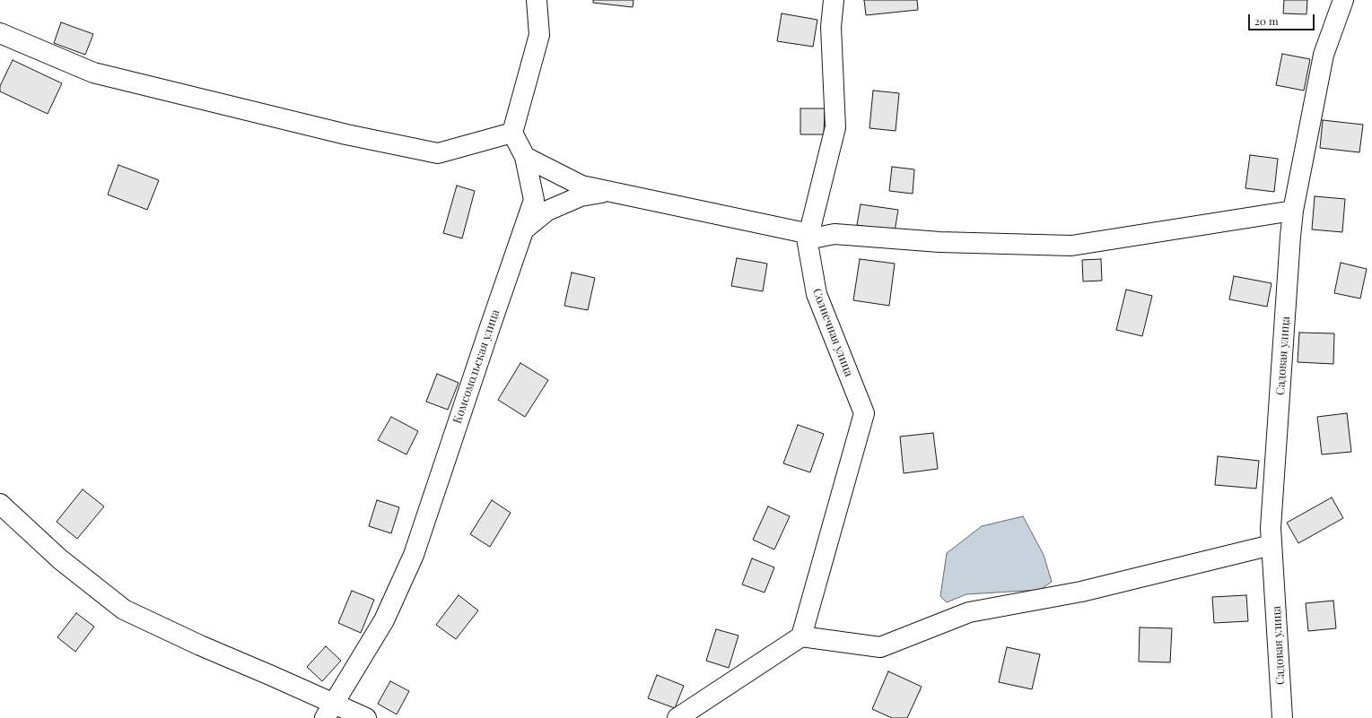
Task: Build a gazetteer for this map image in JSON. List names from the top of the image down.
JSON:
{
  "streets": {
    "street": ["Солнечная улица", "Садовая улица", "Комсомольская улица"]
  },
  "scale_bar": "20 m"
}
